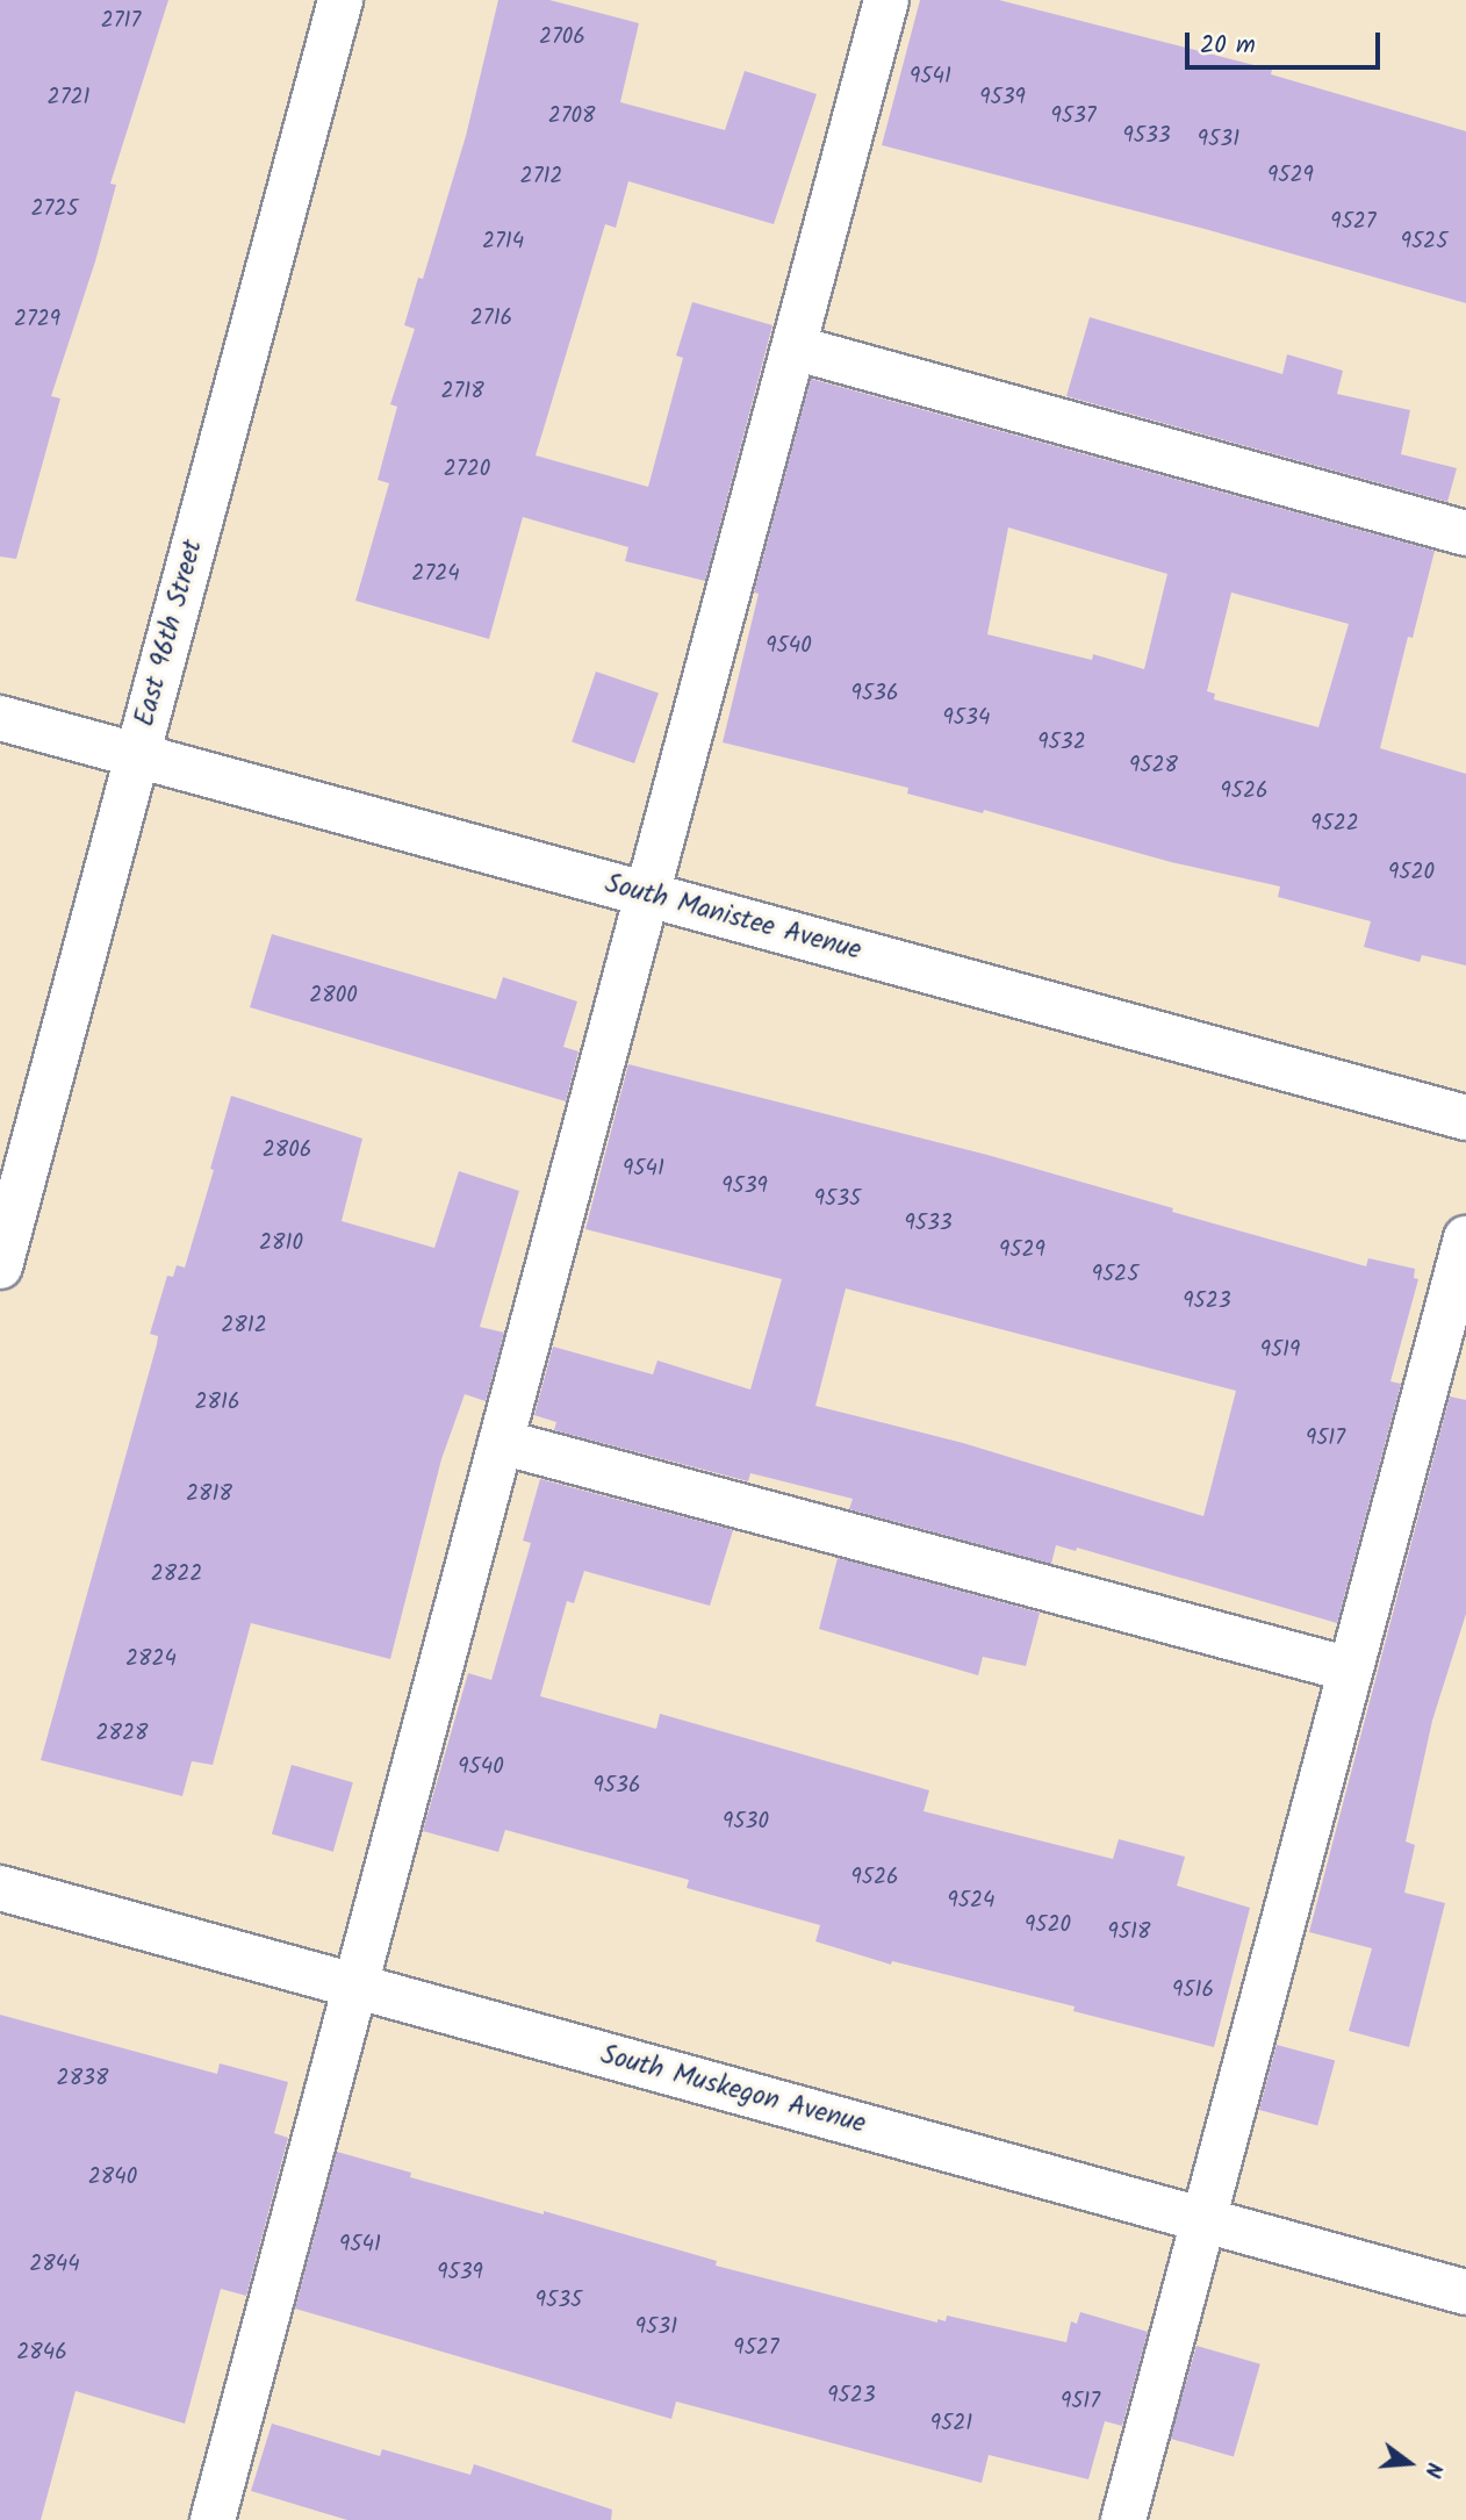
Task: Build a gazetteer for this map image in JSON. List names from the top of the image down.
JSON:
{
  "streets": {
    "street": ["East 96th Street", "South Manistee Avenue", "South Muskegon Avenue"]
  },
  "crossings": [
    ["East 96th Street", "South Manistee Avenue"]
  ],
  "house_numbers": [
    "2717",
    "2706",
    "9541",
    "2721",
    "9539",
    "2708",
    "9537",
    "9533",
    "9531",
    "9529",
    "2712",
    "2725",
    "9527",
    "2714",
    "9525",
    "2716",
    "2729",
    "2718",
    "2720",
    "2724",
    "9540",
    "9536",
    "9534",
    "9532",
    "9528",
    "9526",
    "9522",
    "9520",
    "2800",
    "2806",
    "9541",
    "9539",
    "9535",
    "9533",
    "2810",
    "9529",
    "9525",
    "9523",
    "2812",
    "9519",
    "2816",
    "9517",
    "2818",
    "2822",
    "2824",
    "2828",
    "9540",
    "9536",
    "9530",
    "9526",
    "9524",
    "9520",
    "9518",
    "9516",
    "2838",
    "2840",
    "9541",
    "2844",
    "9539",
    "9535",
    "9531",
    "9527",
    "2846",
    "9523",
    "9517",
    "9521"
  ],
  "scale_bar": "20 m",
  "north": "right"
}
